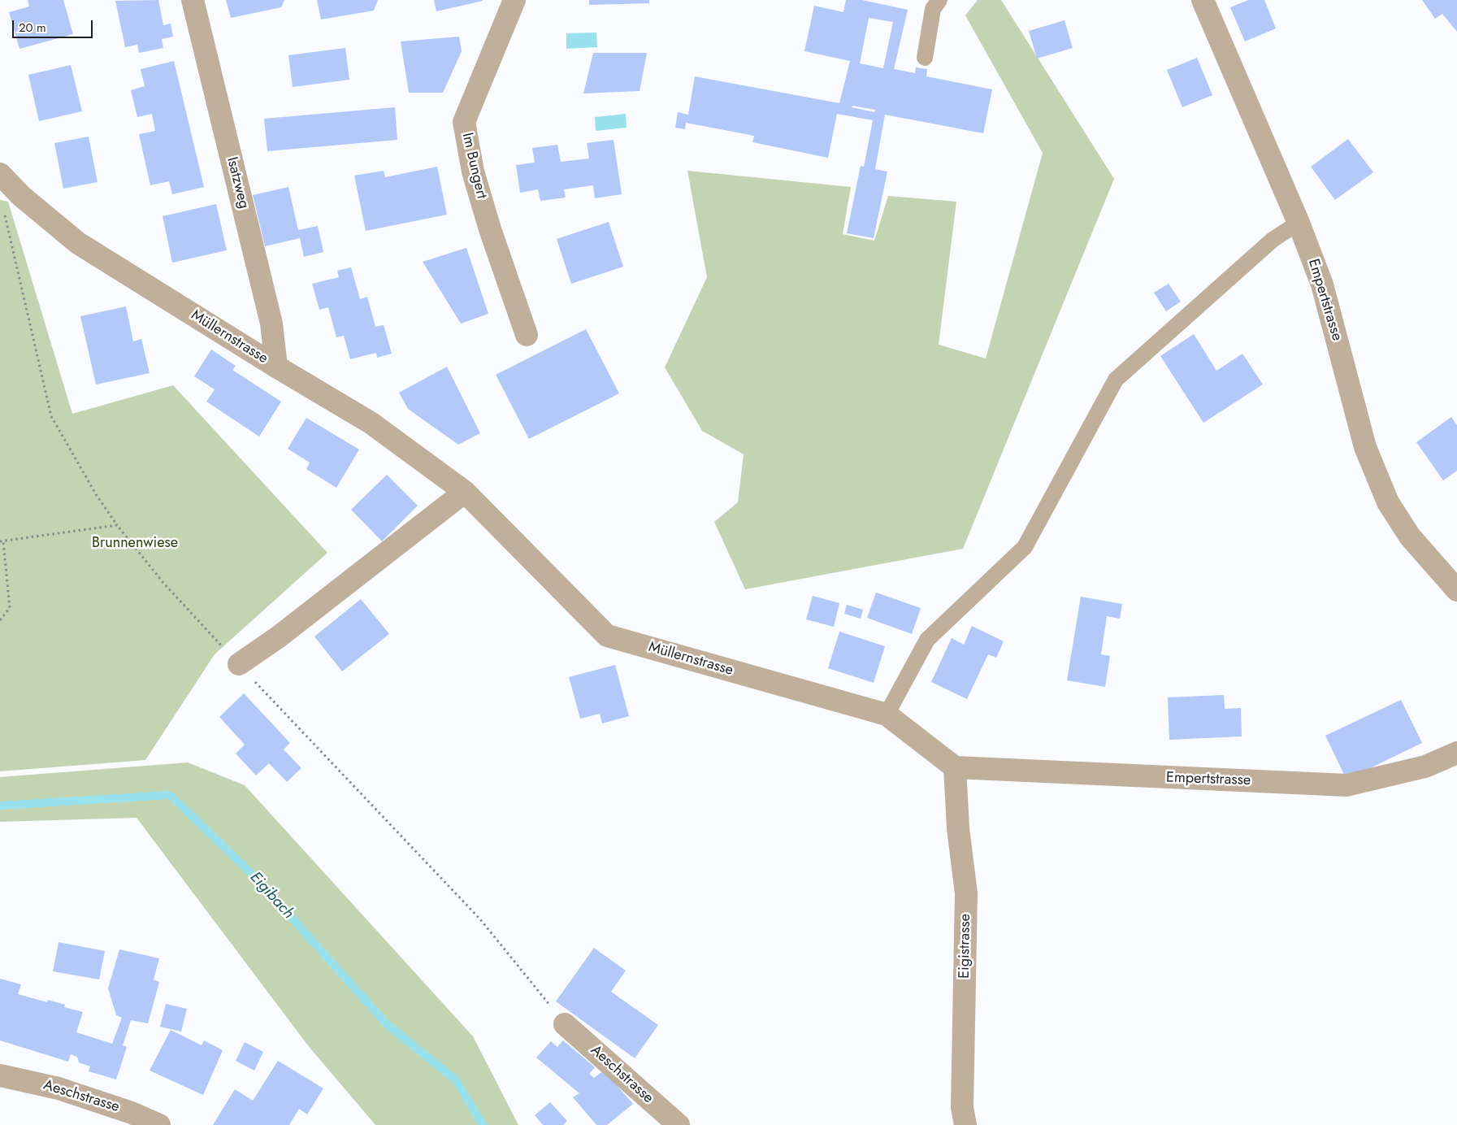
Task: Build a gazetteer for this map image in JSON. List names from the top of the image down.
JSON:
{
  "streets": {
    "street": [
      "Im Bungert",
      "Isatzweg",
      "Empertstrasse",
      "Müllernstrasse",
      "Eigistrasse",
      "Aeschstrasse"
    ]
  },
  "crossings": [
    ["Isatzweg", "Müllernstrasse"],
    ["Empertstrasse", "Müllernstrasse"],
    ["Empertstrasse", "Eigistrasse"],
    ["Müllernstrasse", "Eigistrasse"]
  ],
  "water": ["Eigibach"],
  "parks": ["Brunnenwiese"],
  "scale_bar": "20 m"
}
